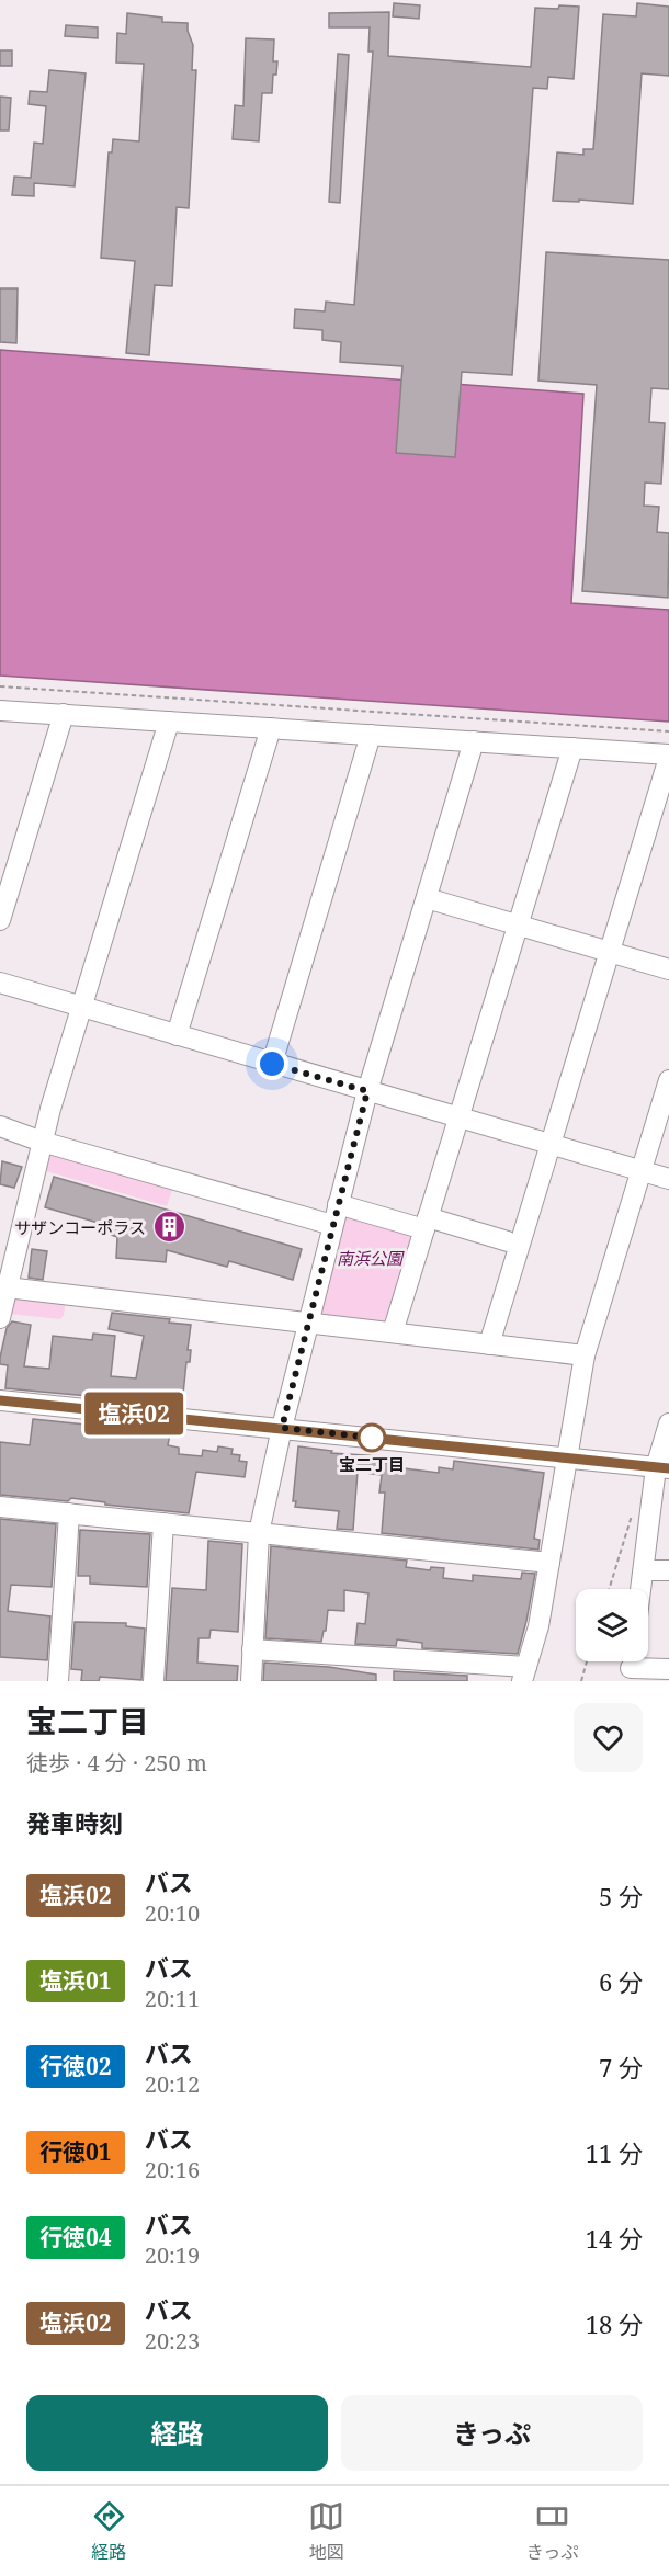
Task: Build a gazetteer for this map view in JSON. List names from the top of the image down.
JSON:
{
  "parks": ["南浜公園"],
  "places": {
    "building": ["サザンコーポラス"],
    "other": ["宝二丁目"]
  },
  "lines": ["bus line 塩浜02"],
  "page": {
    "on_map": "塩浜02",
    "heading": [
      ["宝二丁目", "徒歩 · 4 分 · 250 m"],
      "発車時刻"
    ],
    "list": [
      {
        "mark": "塩浜02",
        "name": "バス",
        "note": "20:10",
        "value": "5 分"
      },
      {
        "mark": "塩浜01",
        "name": "バス",
        "note": "20:11",
        "value": "6 分"
      },
      {
        "mark": "行徳02",
        "name": "バス",
        "note": "20:12",
        "value": "7 分"
      },
      {
        "mark": "行徳01",
        "name": "バス",
        "note": "20:16",
        "value": "11 分"
      },
      {
        "mark": "行徳04",
        "name": "バス",
        "note": "20:19",
        "value": "14 分"
      },
      {
        "mark": "塩浜02",
        "name": "バス",
        "note": "20:23",
        "value": "18 分"
      }
    ],
    "buttons": ["経路", "きっぷ"],
    "tabs": ["経路", "地図", "きっぷ"]
  }
}
